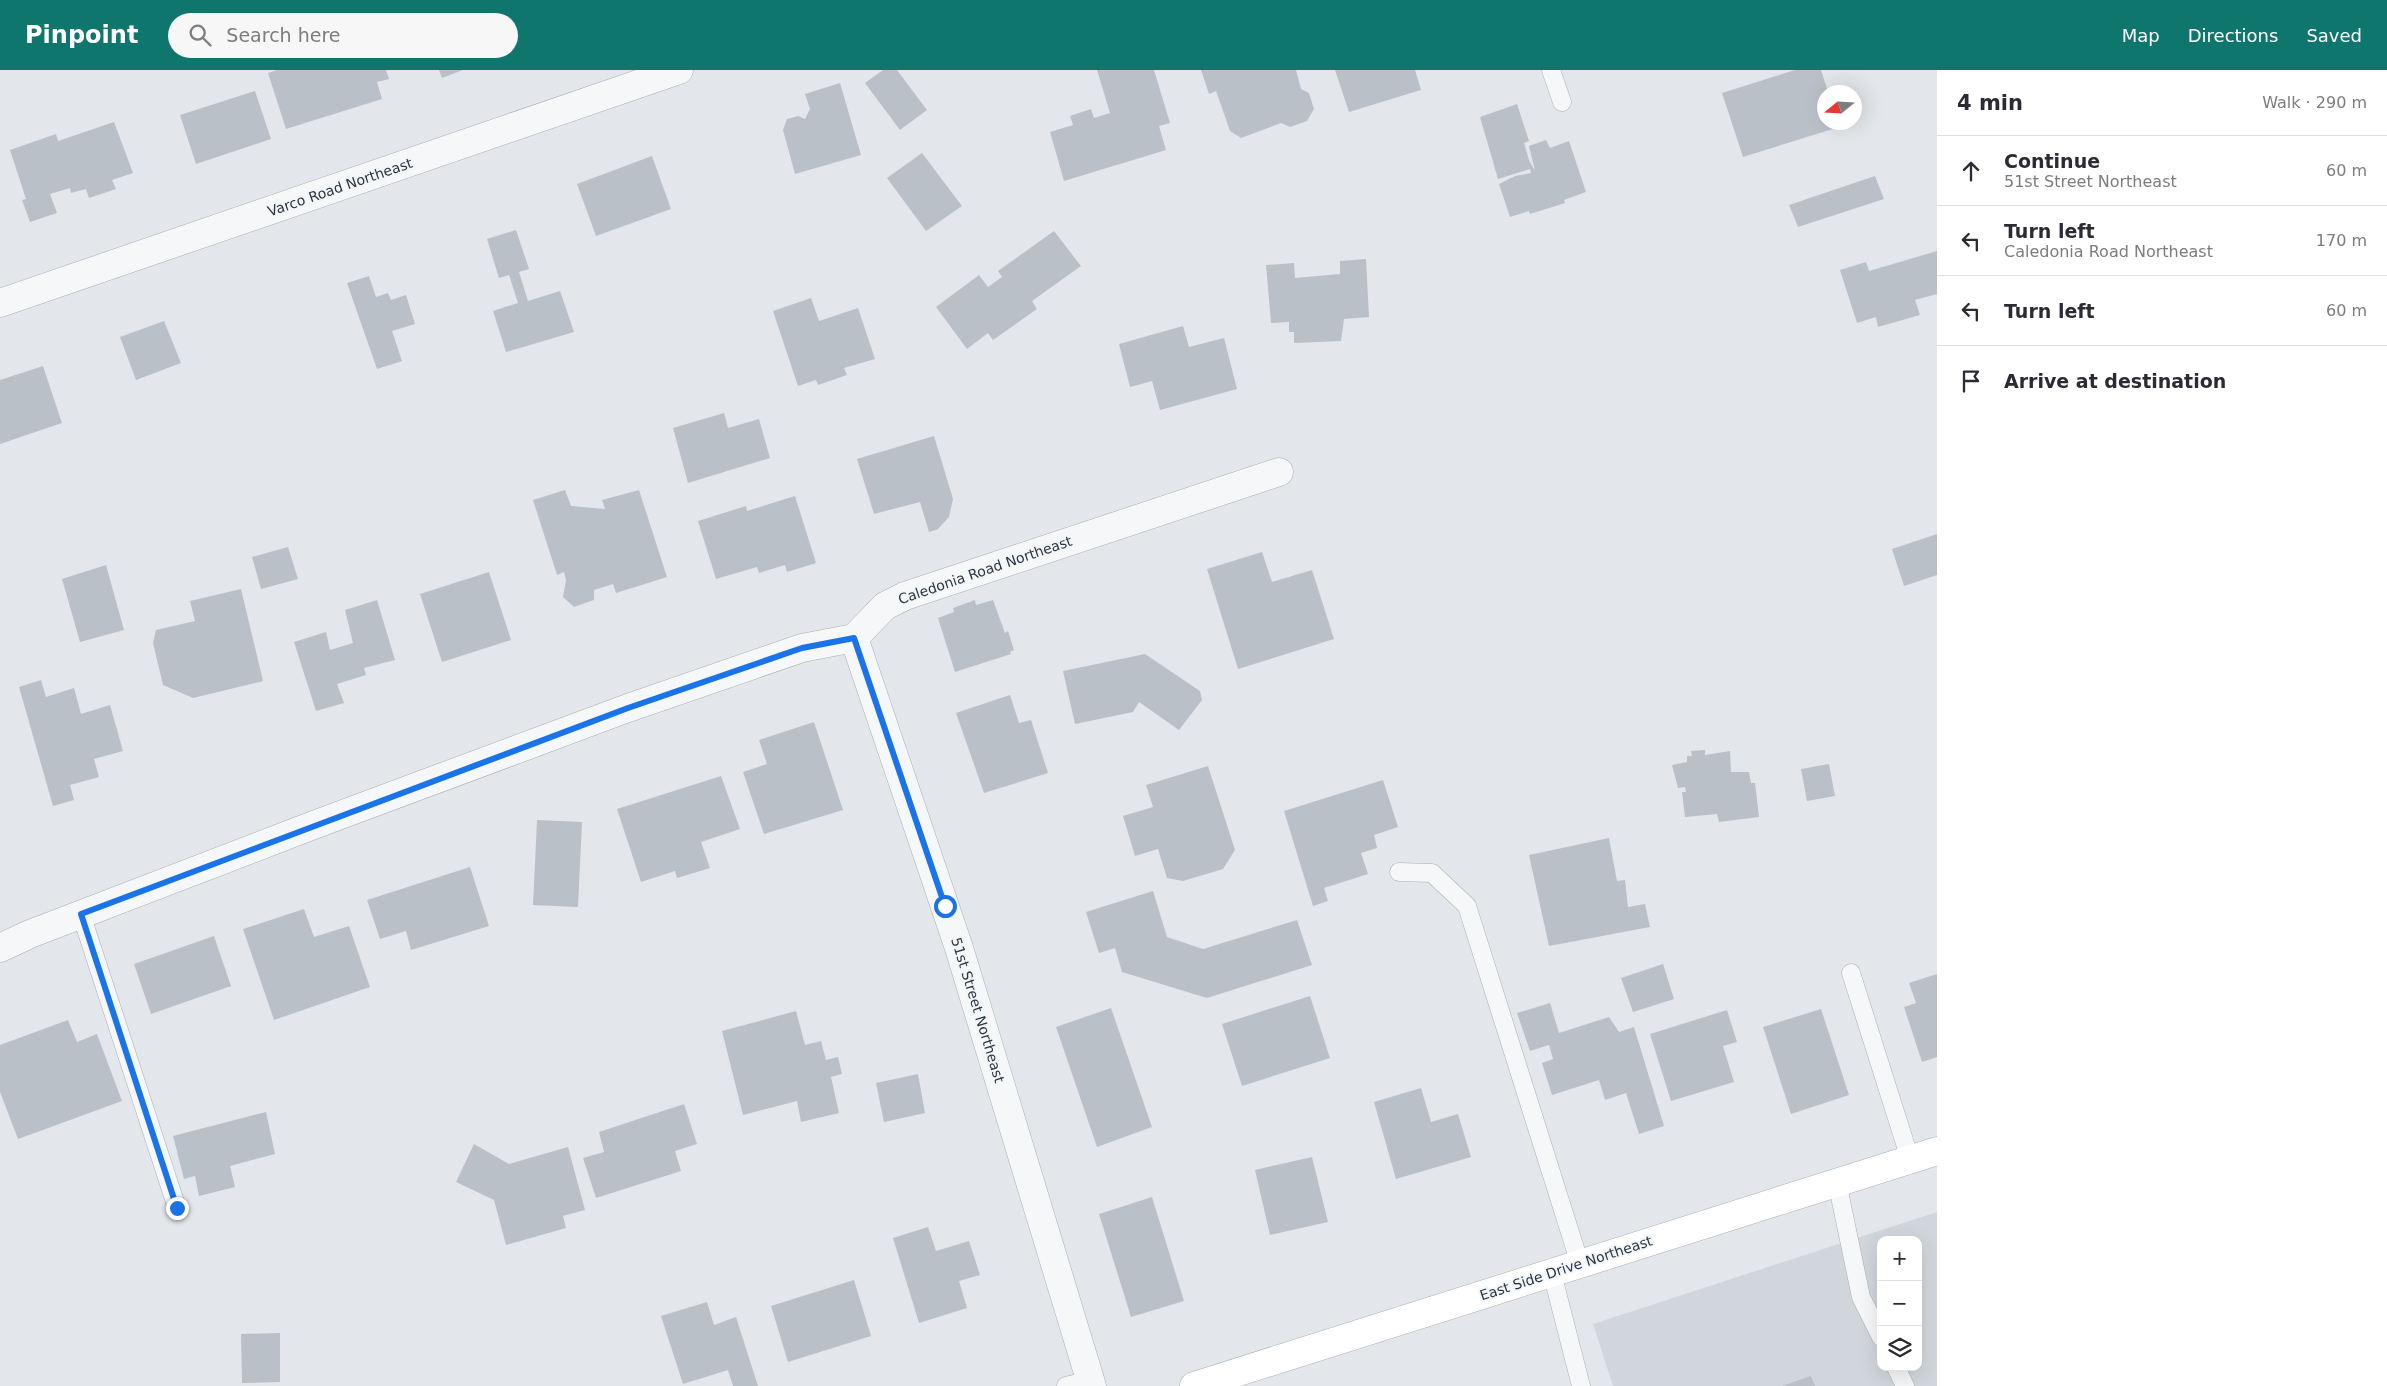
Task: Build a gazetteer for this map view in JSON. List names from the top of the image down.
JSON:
{
  "streets": {
    "main road": ["East Side Drive Northeast"],
    "street": ["Varco Road Northeast", "Caledonia Road Northeast", "51st Street Northeast"]
  },
  "crossings": [
    ["Caledonia Road Northeast", "51st Street Northeast"]
  ],
  "north": "left",
  "page": {
    "header": "Pinpoint",
    "search": "Search here",
    "nav": ["Map", "Directions", "Saved"],
    "heading": ["4 min", "Walk · 290 m"],
    "list": [
      ["Continue", "51st Street Northeast", "60 m"],
      ["Turn left", "Caledonia Road Northeast", "170 m"],
      ["Turn left", "60 m"],
      "Arrive at destination"
    ],
    "map_buttons": ["+", "−"]
  }
}
